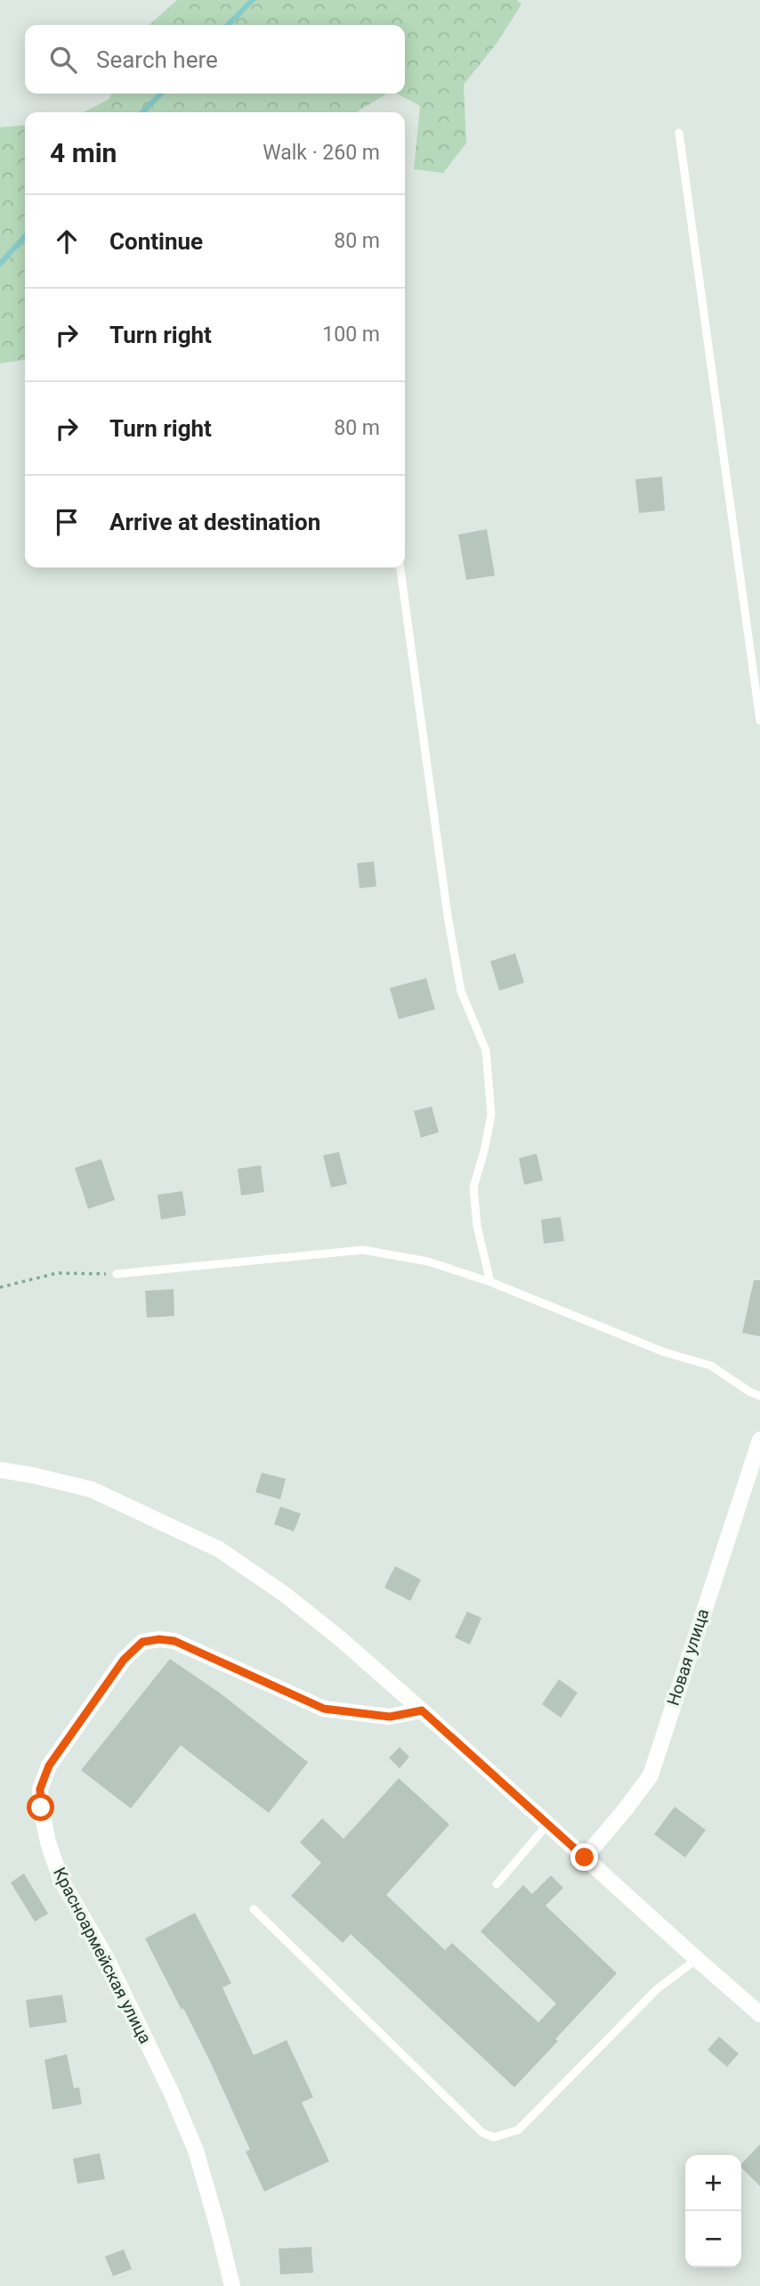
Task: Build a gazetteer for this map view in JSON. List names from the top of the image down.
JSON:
{
  "streets": {
    "street": ["Новая улица", "Красноармейская улица"]
  },
  "page": {
    "search": "Search here",
    "heading": ["4 min", "Walk · 260 m"],
    "list": [
      ["Continue", "80 m"],
      ["Turn right", "100 m"],
      ["Turn right", "80 m"],
      "Arrive at destination"
    ],
    "map_buttons": ["+", "−"]
  }
}
